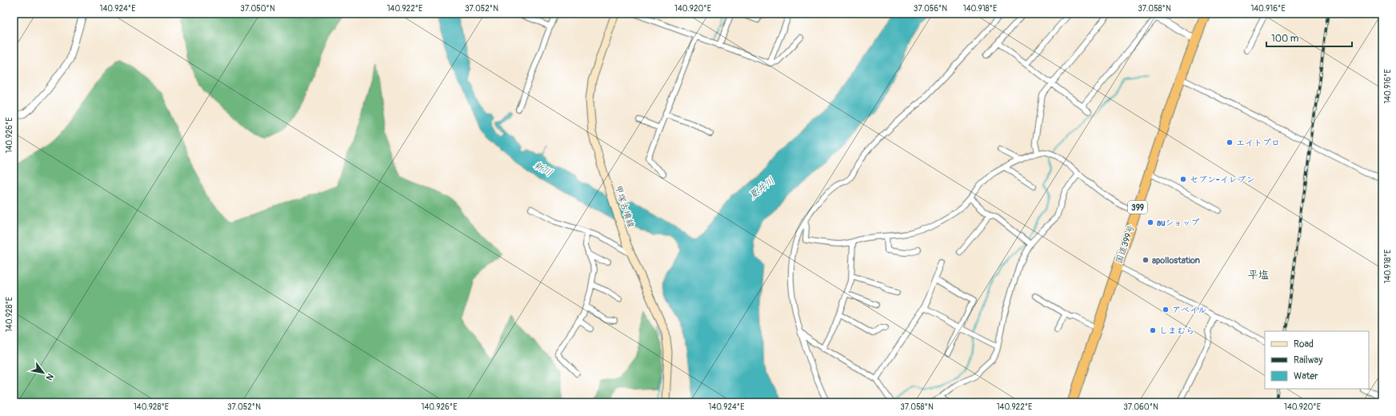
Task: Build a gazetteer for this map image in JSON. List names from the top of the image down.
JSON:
{
  "streets": {
    "highway": ["399", "国道399号"],
    "main road": ["甲塚古墳線"]
  },
  "districts": ["平塩"],
  "water": ["新川", "夏井川"],
  "places": [
    "エイトプロ",
    "セブン-イレブン",
    "auショップ",
    "apollostation",
    "アベイル",
    "しまむら"
  ],
  "legend": ["Road", "Railway", "Water"],
  "scale_bar": "100 m",
  "north": "bottom right",
  "coordinates": [
    "140.924°E",
    "37.050°N",
    "140.922°E",
    "37.052°N",
    "140.920°E",
    "37.056°N",
    "140.918°E",
    "37.058°N",
    "140.916°E",
    "140.926°E",
    "140.928°E",
    "37.060°N"
  ]
}
